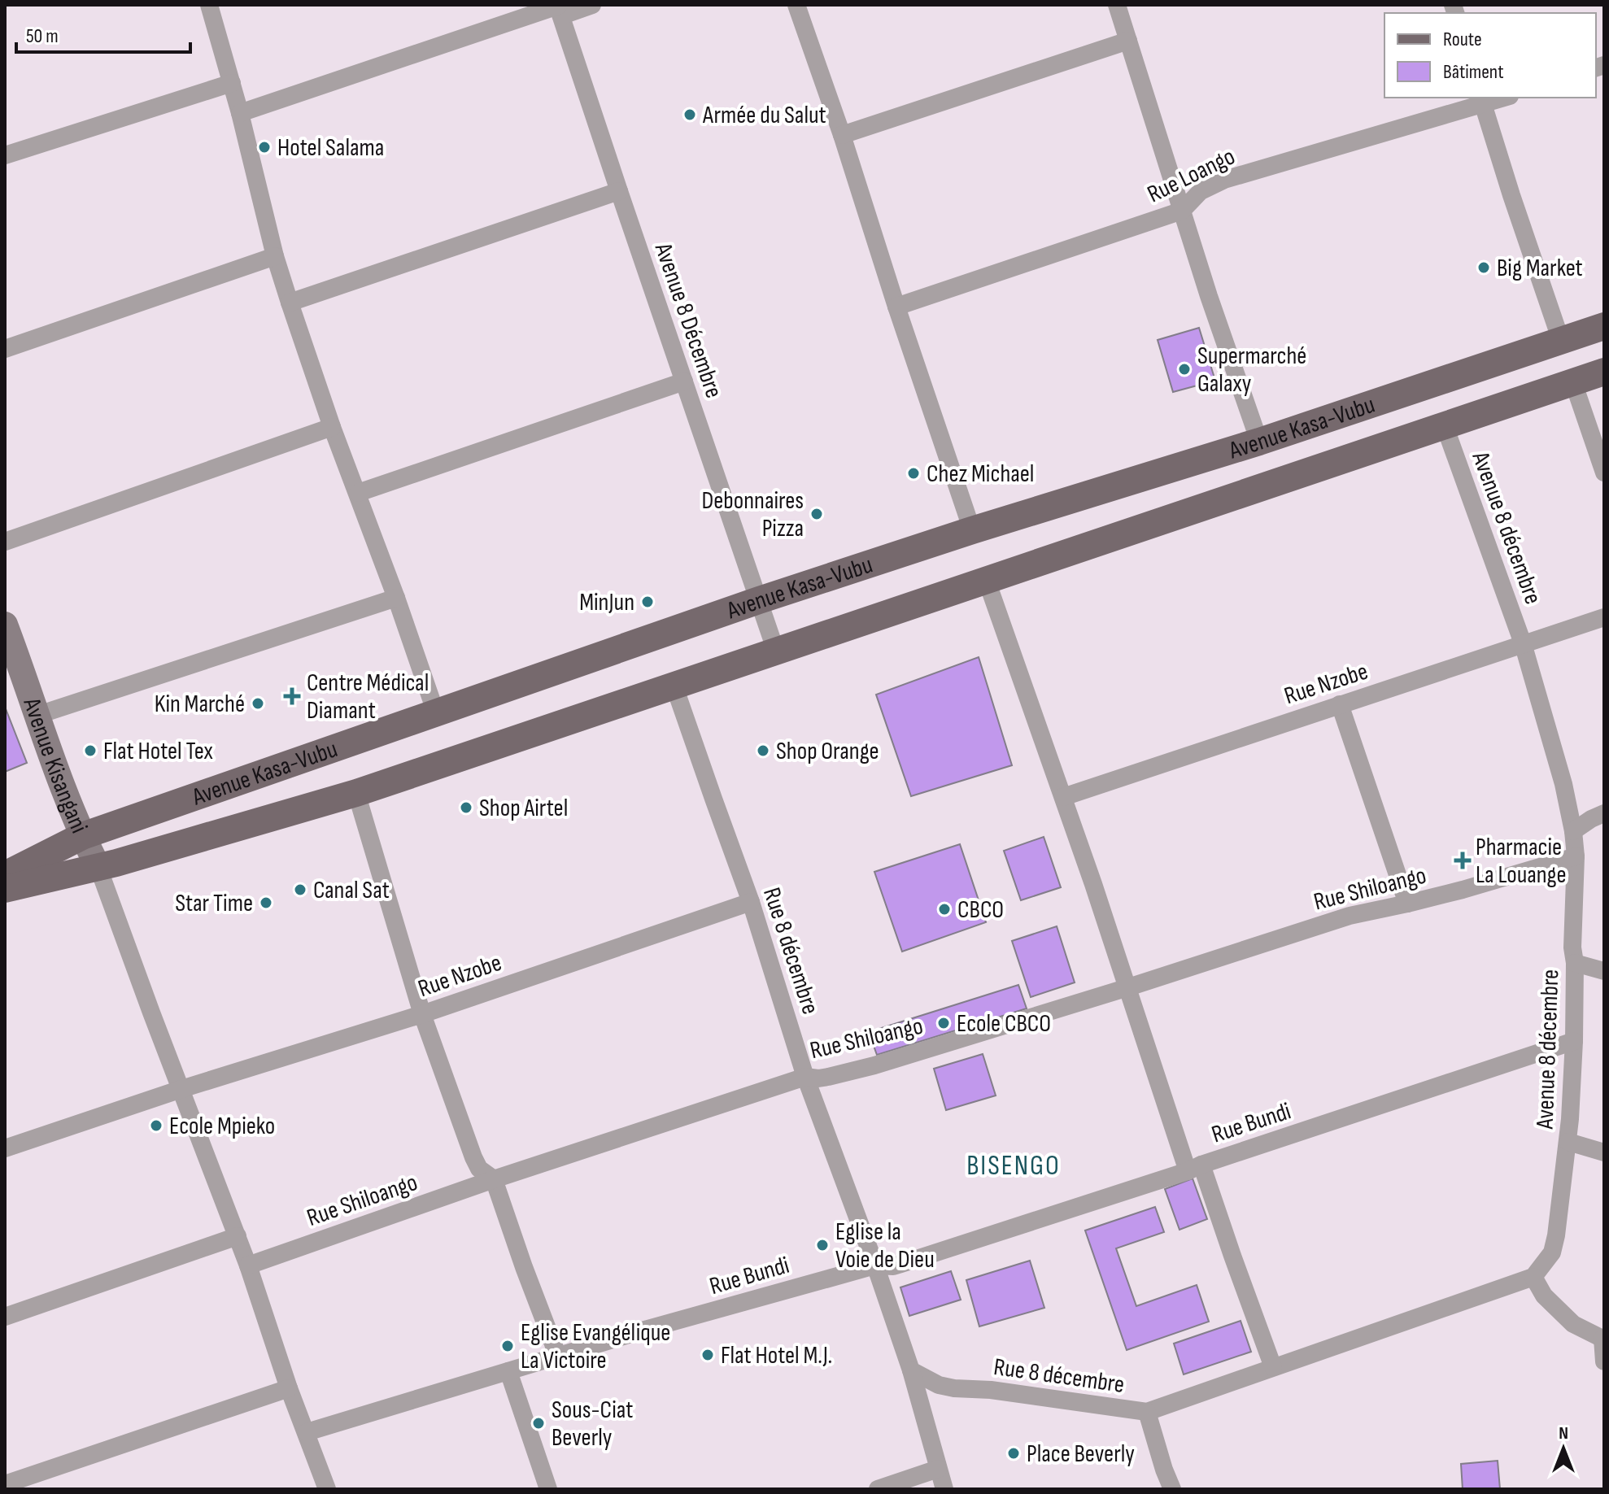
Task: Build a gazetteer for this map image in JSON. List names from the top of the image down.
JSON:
{
  "streets": {
    "main road": ["Avenue Kasa-Vubu"],
    "street": [
      "Rue Loango",
      "Avenue 8 Décembre",
      "Avenue 8 décembre",
      "Rue Nzobe",
      "Avenue Kisangani",
      "Rue Shiloango",
      "Rue 8 décembre",
      "Rue Bundi"
    ]
  },
  "crossings": [
    ["Avenue 8 Décembre", "Avenue Kasa-Vubu"],
    ["Avenue Kasa-Vubu", "Avenue 8 décembre"],
    ["Avenue Kasa-Vubu", "Avenue Kisangani"],
    ["Avenue Kasa-Vubu", "Rue 8 décembre"],
    ["Avenue 8 décembre", "Rue Nzobe"],
    ["Avenue 8 décembre", "Rue Shiloango"],
    ["Avenue 8 décembre", "Rue Bundi"],
    ["Rue Nzobe", "Rue 8 décembre"],
    ["Rue Shiloango", "Rue 8 décembre"],
    ["Rue 8 décembre", "Rue Bundi"]
  ],
  "districts": ["BISENGO"],
  "places": {
    "other": [
      "Armée du Salut",
      "Hotel Salama",
      "Big Market",
      "Supermarché Galaxy",
      "Chez Michael",
      "Debonnaires Pizza",
      "MinJun",
      "Kin Marché",
      "Flat Hotel Tex",
      "Shop Orange",
      "Shop Airtel",
      "Canal Sat",
      "Star Time",
      "CBCO",
      "Ecole CBCO",
      "Ecole Mpieko",
      "Eglise la Voie de Dieu",
      "Eglise Evangélique La Victoire",
      "Flat Hotel M.J.",
      "Sous-Ciat Beverly",
      "Place Beverly"
    ],
    "health": ["Centre Médical Diamant", "Pharmacie La Louange"]
  },
  "legend": ["Route", "Bâtiment"],
  "scale_bar": "50 m",
  "north": "top"
}
